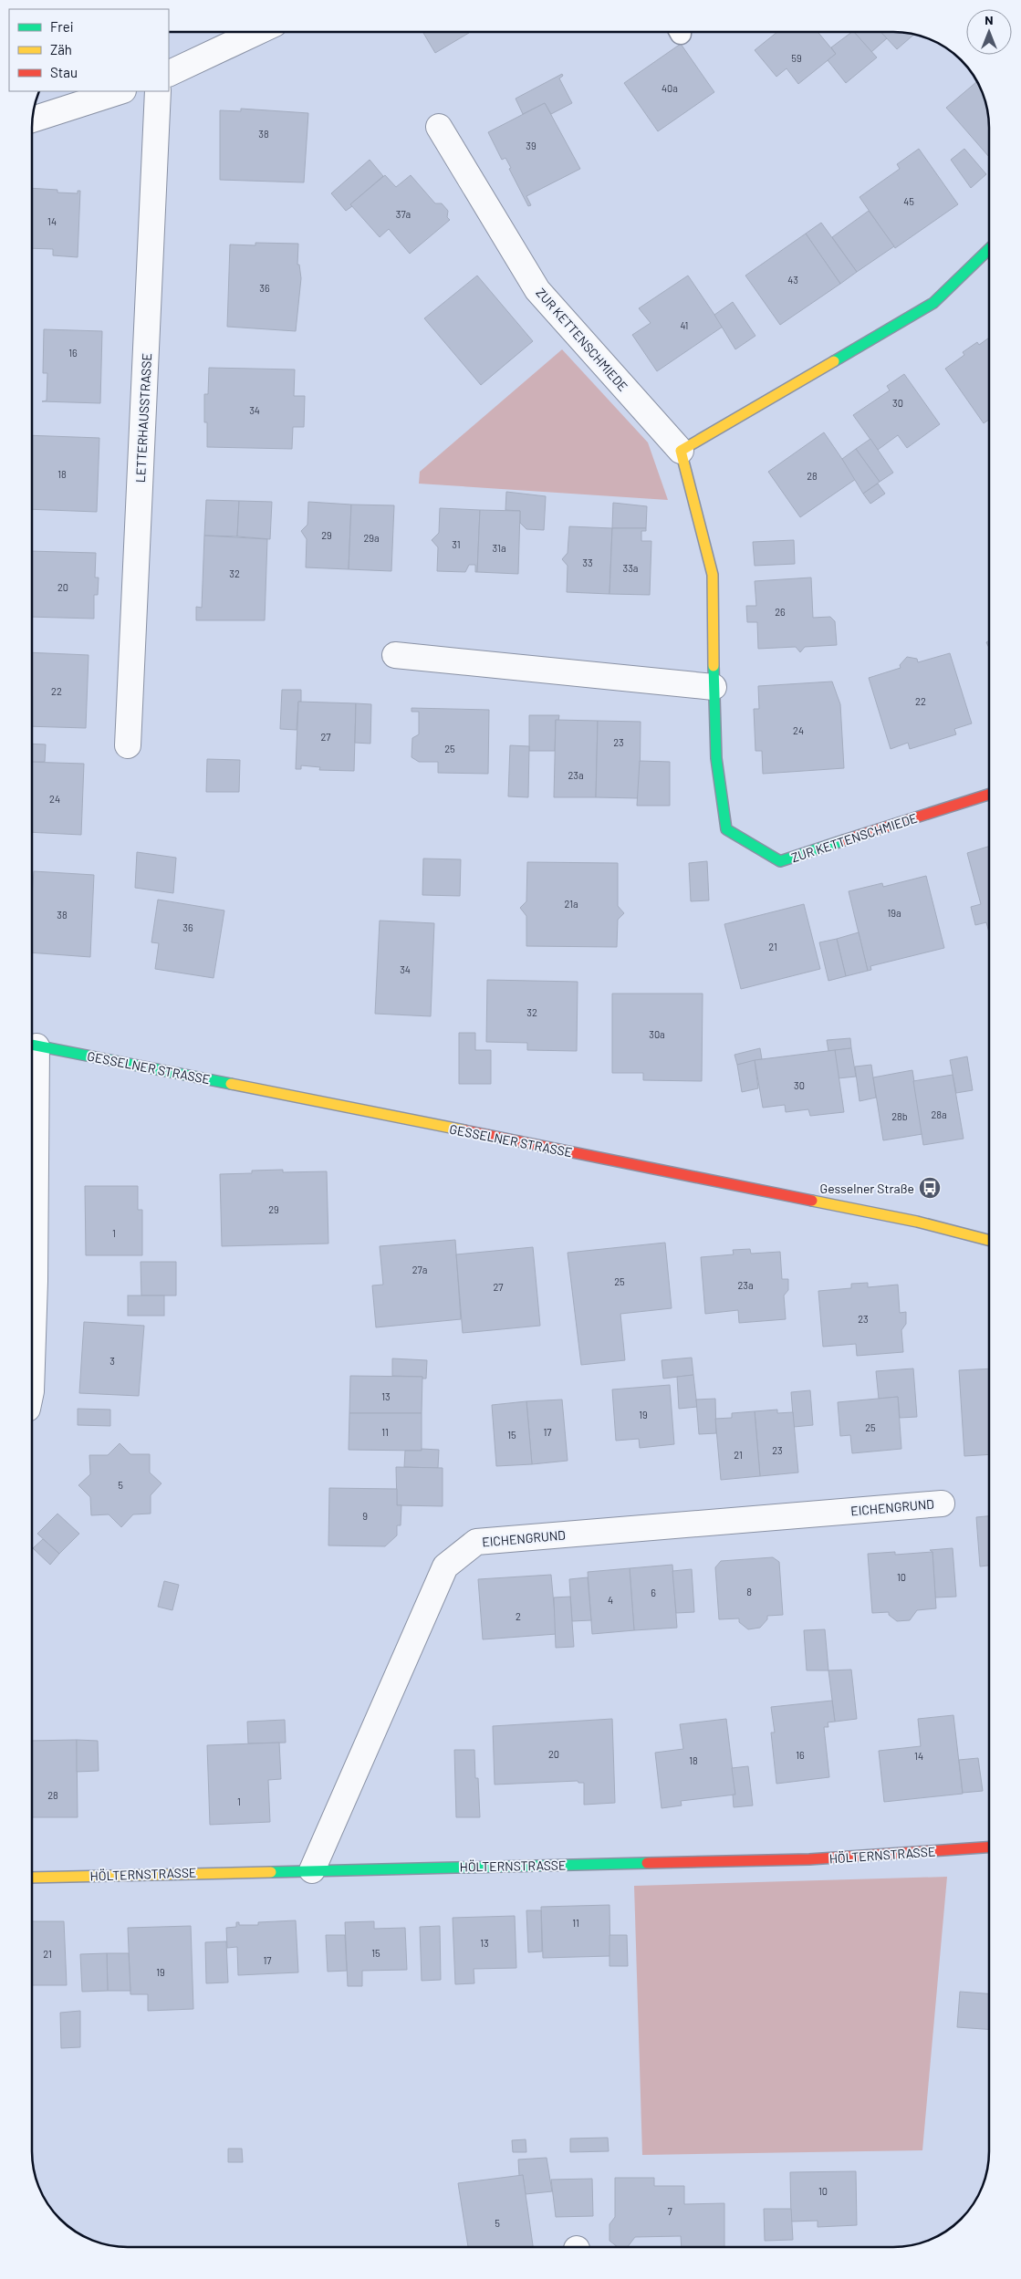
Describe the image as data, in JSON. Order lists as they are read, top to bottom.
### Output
{
  "streets": {
    "street": [
      "ZUR KETTENSCHMIEDE",
      "LETTERHAUSSTRASSE",
      "GESSELNER STRASSE",
      "EICHENGRUND",
      "HÖLTERNSTRASSE"
    ]
  },
  "crossings": [
    ["EICHENGRUND", "HÖLTERNSTRASSE"]
  ],
  "places": {
    "bus stop": ["Gesselner Straße"]
  },
  "house_numbers": [
    "59",
    "40a",
    "38",
    "39",
    "45",
    "37a",
    "14",
    "43",
    "36",
    "41",
    "16",
    "30",
    "34",
    "18",
    "28",
    "29",
    "29a",
    "31",
    "31a",
    "33",
    "33a",
    "32",
    "20",
    "26",
    "22",
    "22",
    "24",
    "27",
    "23",
    "25",
    "23a",
    "24",
    "21a",
    "19a",
    "38",
    "36",
    "21",
    "34",
    "32",
    "30a",
    "30",
    "28a",
    "28b",
    "29",
    "1",
    "27a",
    "25",
    "23a",
    "27",
    "23",
    "3",
    "13",
    "19",
    "25",
    "11",
    "17",
    "15",
    "23",
    "21",
    "5",
    "9",
    "10",
    "8",
    "6",
    "4",
    "2",
    "20",
    "16",
    "14",
    "18",
    "28",
    "1",
    "11",
    "13",
    "15",
    "21",
    "17",
    "19",
    "10",
    "7",
    "5"
  ],
  "legend": ["Frei", "Zäh", "Stau"],
  "north": "top"
}
